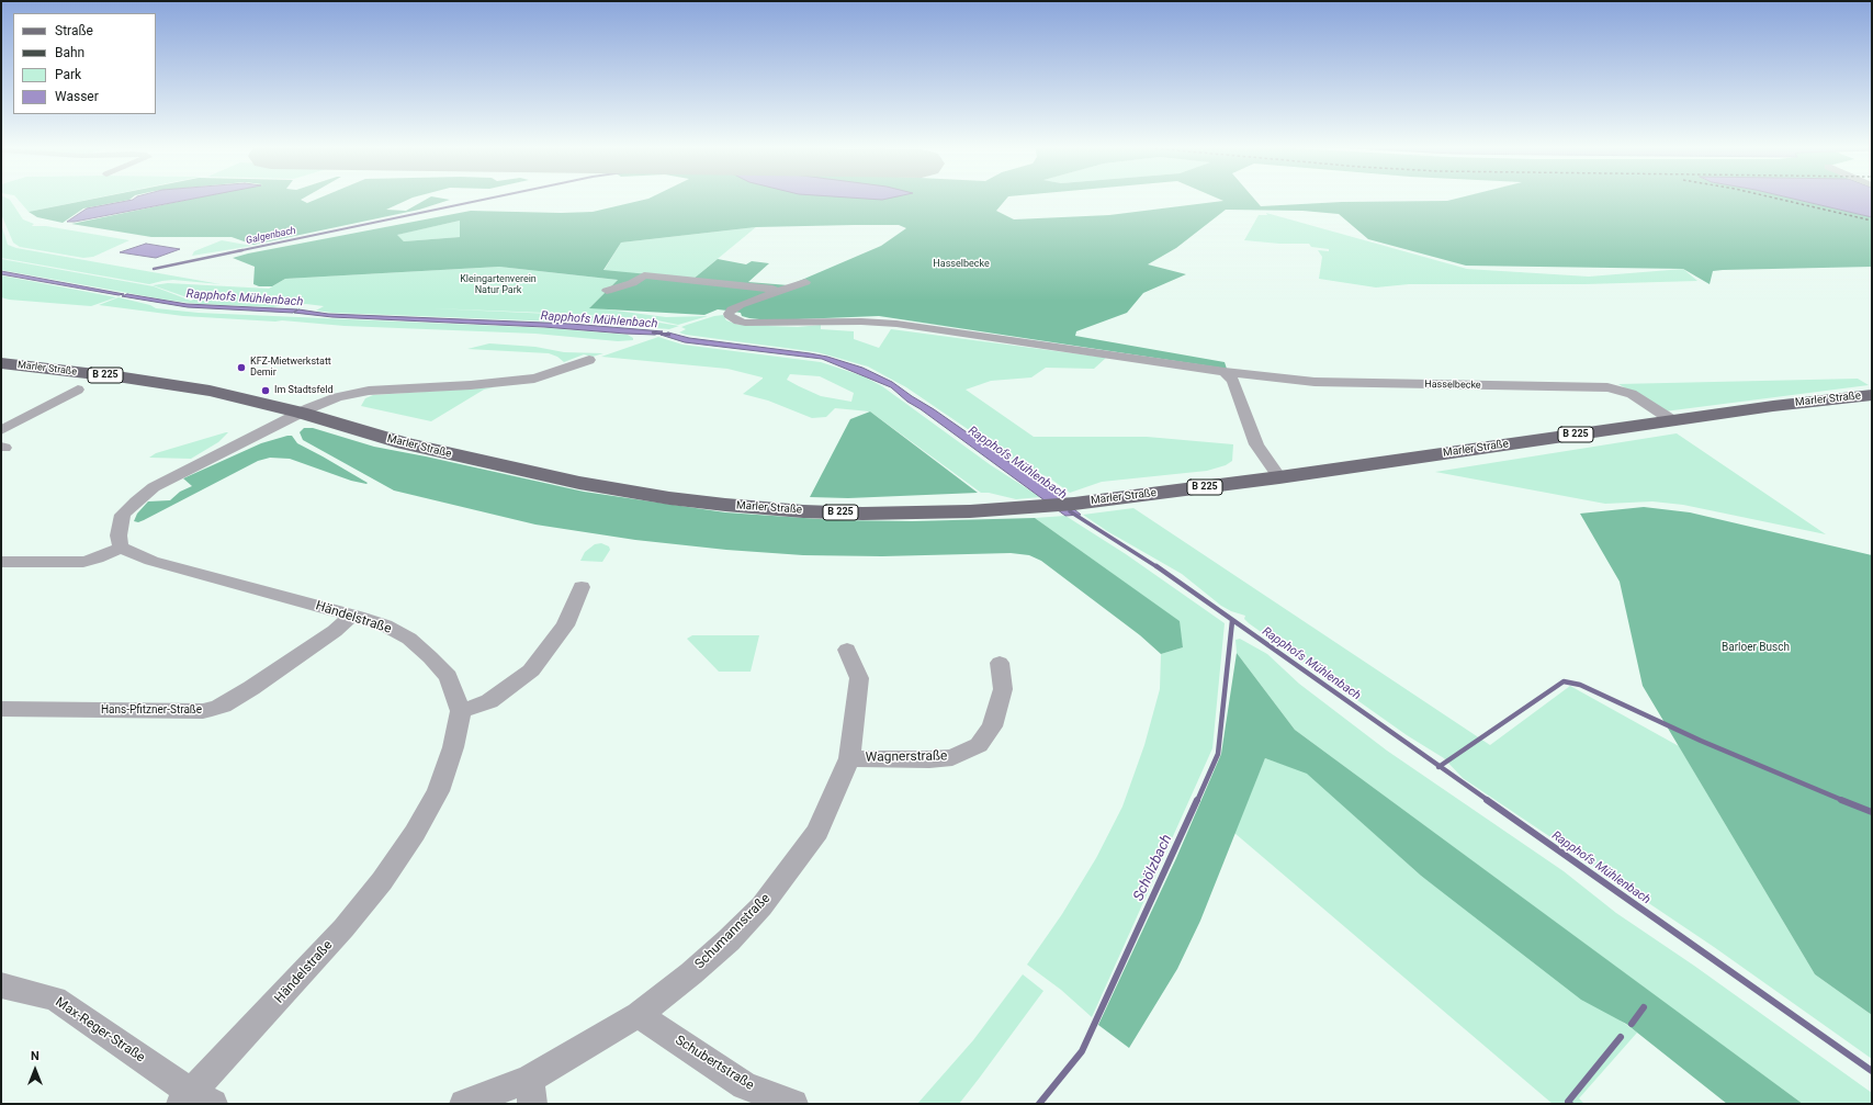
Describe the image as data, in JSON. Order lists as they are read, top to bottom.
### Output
{
  "streets": {
    "main road": ["Marler Straße", "B 225"],
    "street": [
      "Hasselbecke",
      "Händelstraße",
      "Hans-Pfitzner-Straße",
      "Wagnerstraße",
      "Schumannstraße",
      "Max-Reger-Straße",
      "Schubertstraße"
    ]
  },
  "crossings": [
    ["Marler Straße", "Hasselbecke"],
    ["Händelstraße", "Hans-Pfitzner-Straße"],
    ["Händelstraße", "Max-Reger-Straße"],
    ["Wagnerstraße", "Schumannstraße"],
    ["Schumannstraße", "Schubertstraße"]
  ],
  "water": ["Galgenbach", "Rapphofs Mühlenbach", "Schölzbach"],
  "parks": ["Hasselbecke", "Kleingartenverein Natur Park", "Barloer Busch"],
  "places": ["KFZ-Mietwerkstatt Demir", "Im Stadtsfeld"],
  "legend": [
    "Straße",
    "Bahn",
    "Park",
    "Wasser"
  ],
  "north": "top"
}
